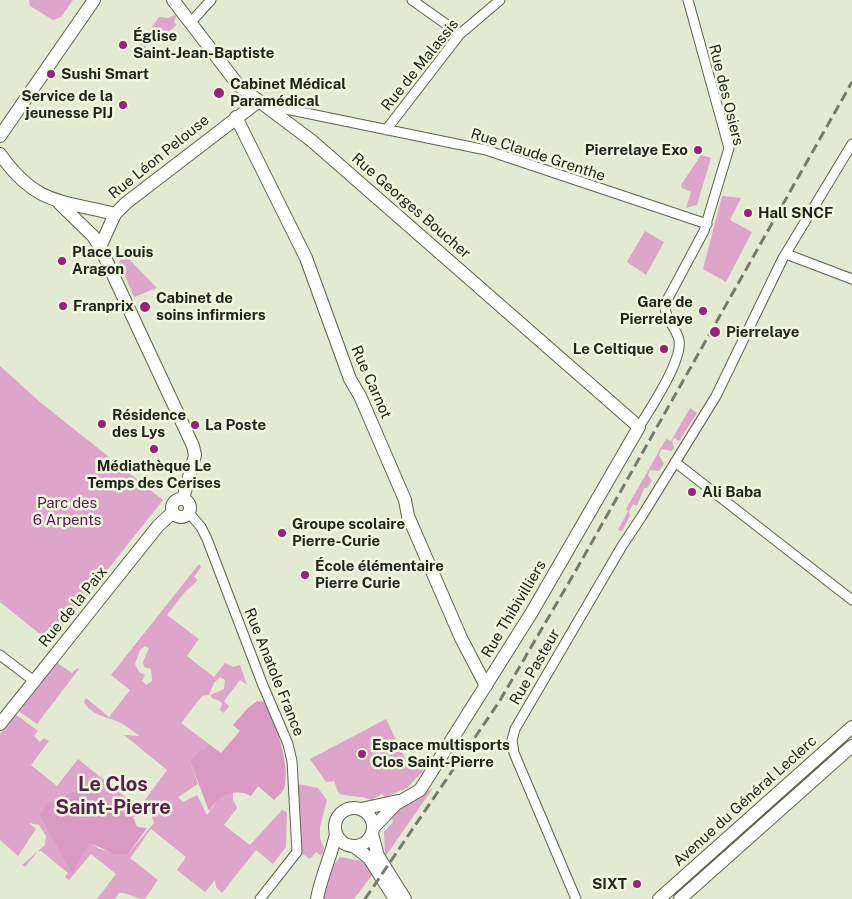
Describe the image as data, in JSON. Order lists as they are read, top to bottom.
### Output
{
  "streets": {
    "street": [
      "Rue de Malassis",
      "Rue des Osiers",
      "Rue Claude Grenthe",
      "Rue Léon Pelouse",
      "Rue Georges Boucher",
      "Rue Carnot",
      "Rue de la Paix",
      "Rue Thibivilliers",
      "Rue Pasteur",
      "Rue Anatole France",
      "Avenue du Général Leclerc"
    ]
  },
  "crossings": [
    ["Rue de Malassis", "Rue Claude Grenthe"],
    ["Rue des Osiers", "Rue Claude Grenthe"],
    ["Rue des Osiers", "Rue Georges Boucher"],
    ["Rue des Osiers", "Rue Thibivilliers"],
    ["Rue Claude Grenthe", "Rue Georges Boucher"],
    ["Rue Léon Pelouse", "Rue Carnot"],
    ["Rue Georges Boucher", "Rue Thibivilliers"],
    ["Rue Carnot", "Rue Thibivilliers"],
    ["Rue de la Paix", "Rue Anatole France"]
  ],
  "districts": ["Le Clos Saint-Pierre"],
  "parks": ["Parc des 6 Arpents"],
  "places": [
    "Église Saint-Jean-Baptiste",
    "Sushi Smart",
    "Cabinet Médical Paramédical",
    "Service de la jeunesse PIJ",
    "Pierrelaye Exo",
    "Hall SNCF",
    "Place Louis Aragon",
    "Franprix",
    "Cabinet de soins infirmiers",
    "Gare de Pierrelaye",
    "Pierrelaye",
    "Le Celtique",
    "Résidence des Lys",
    "La Poste",
    "Médiathèque Le Temps des Cerises",
    "Ali Baba",
    "Groupe scolaire Pierre-Curie",
    "École élémentaire Pierre Curie",
    "Espace multisports Clos Saint-Pierre",
    "SIXT"
  ]
}
